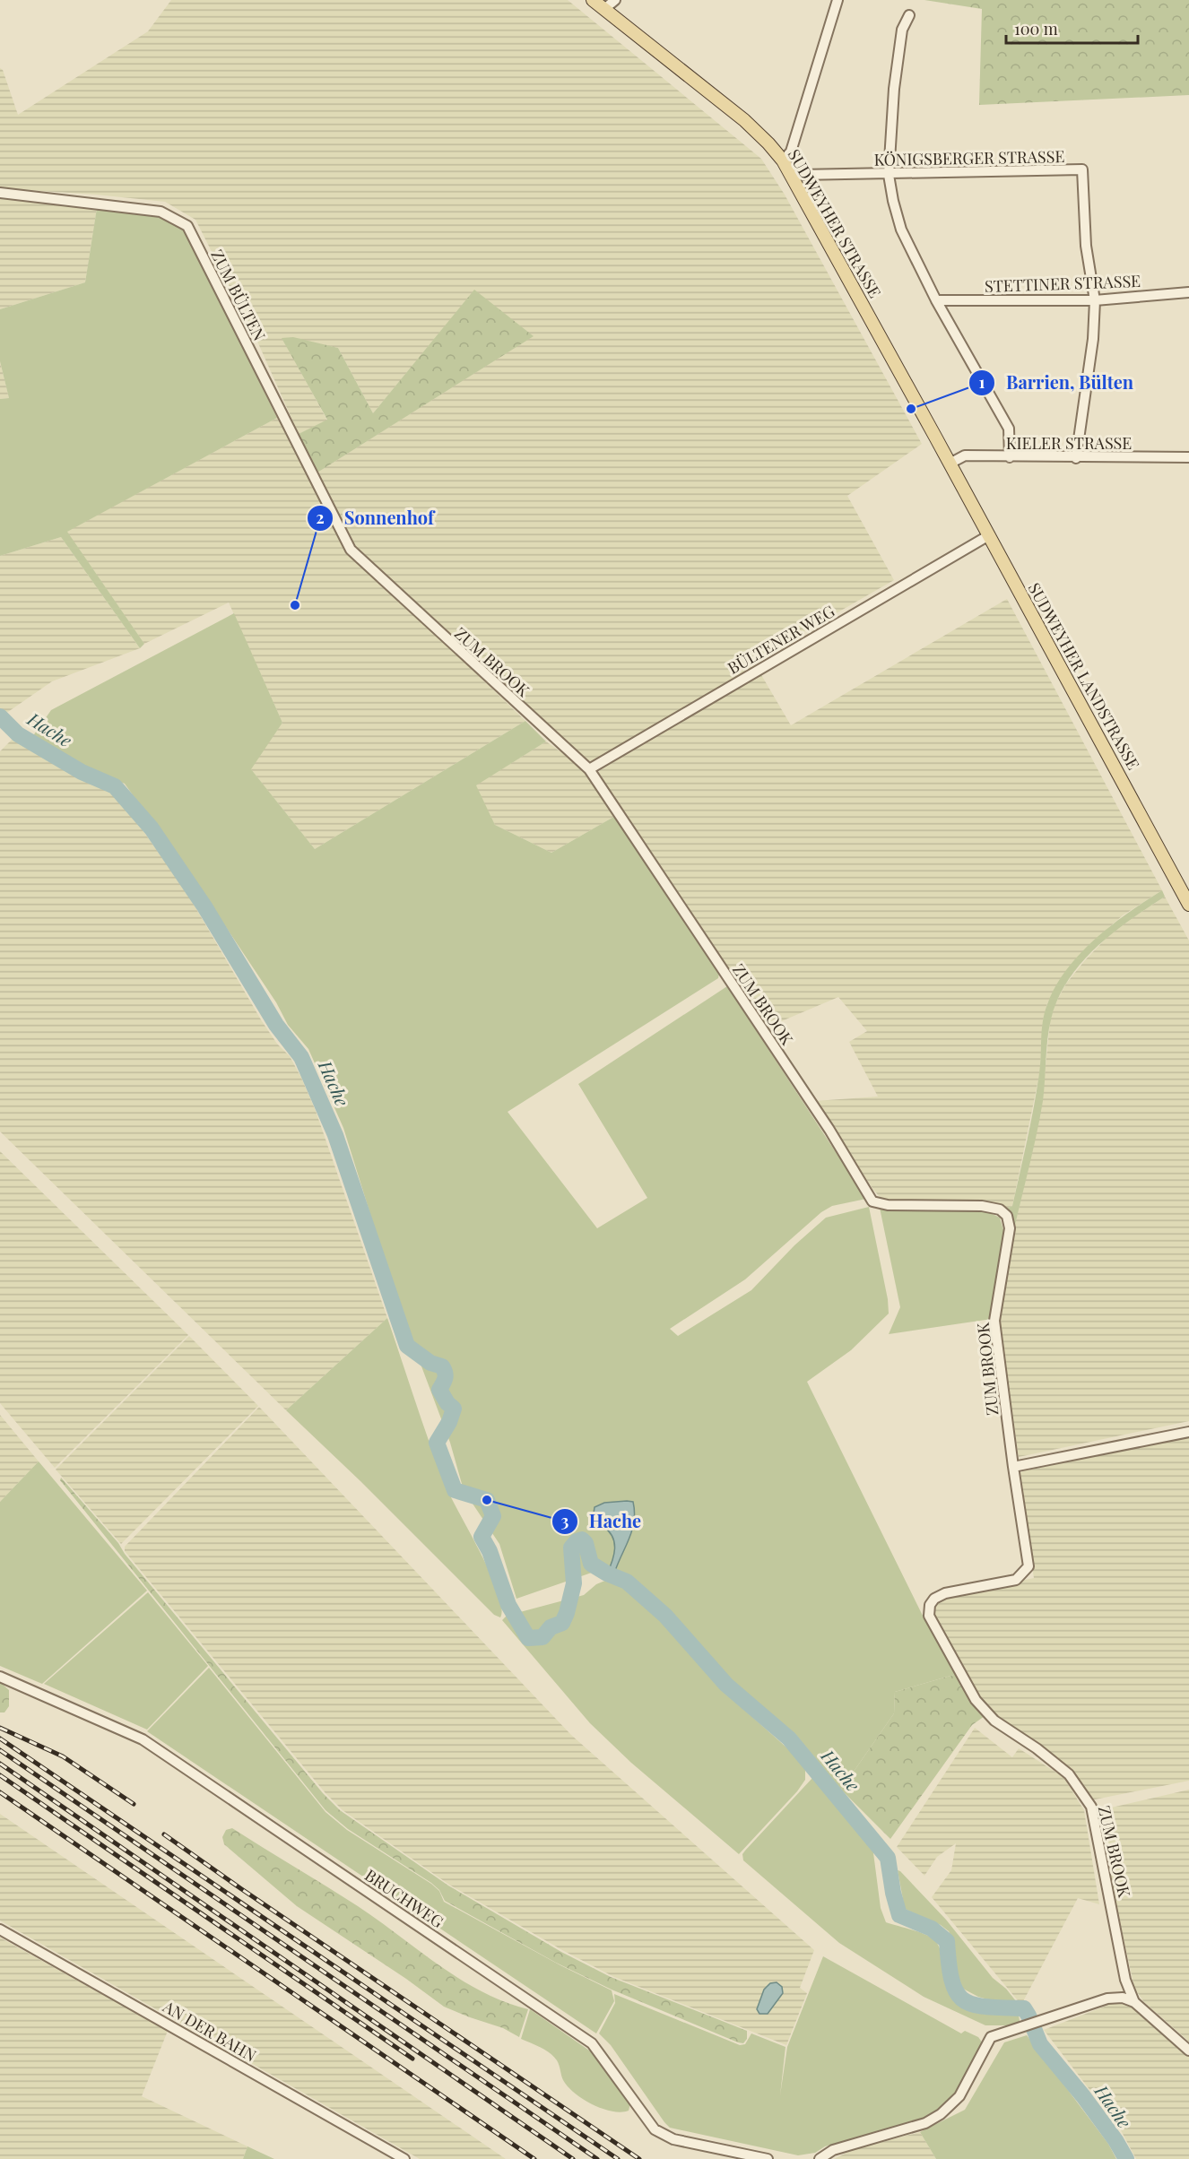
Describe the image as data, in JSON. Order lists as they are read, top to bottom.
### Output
{
  "streets": {
    "main road": ["SUDWEYHER STRASSE", "SUDWEYHER LANDSTRASSE"],
    "street": [
      "KÖNIGSBERGER STRASSE",
      "STETTINER STRASSE",
      "ZUM BÜLTEN",
      "KIELER STRASSE",
      "BÜLTENER WEG",
      "ZUM BROOK",
      "BRUCHWEG",
      "AN DER BAHN"
    ]
  },
  "crossings": [
    ["KÖNIGSBERGER STRASSE", "SUDWEYHER STRASSE"],
    ["KÖNIGSBERGER STRASSE", "STETTINER STRASSE"],
    ["KÖNIGSBERGER STRASSE", "KIELER STRASSE"],
    ["SUDWEYHER STRASSE", "KIELER STRASSE"],
    ["SUDWEYHER STRASSE", "SUDWEYHER LANDSTRASSE"],
    ["ZUM BÜLTEN", "ZUM BROOK"],
    ["KIELER STRASSE", "SUDWEYHER LANDSTRASSE"],
    ["BÜLTENER WEG", "ZUM BROOK"],
    ["BÜLTENER WEG", "SUDWEYHER LANDSTRASSE"]
  ],
  "water": ["Hache"],
  "places": ["Barrien, Bülten", "Sonnenhof", "Hache"],
  "scale_bar": "100 m"
}
